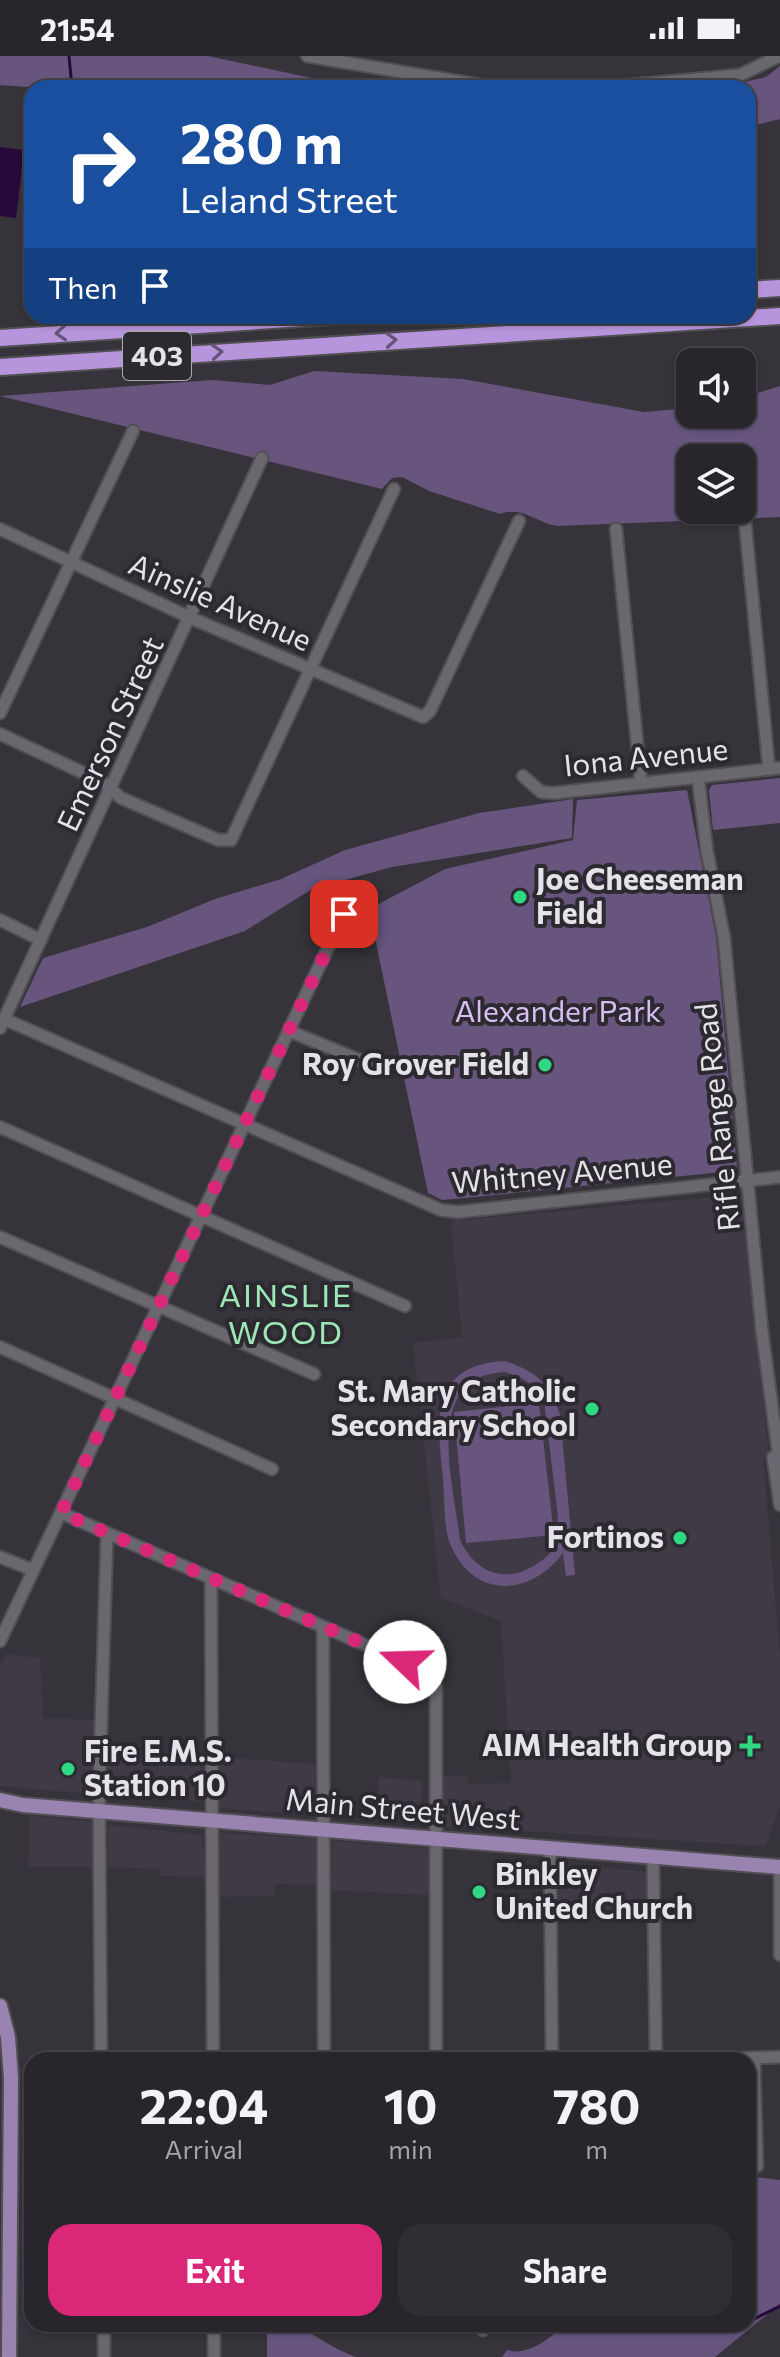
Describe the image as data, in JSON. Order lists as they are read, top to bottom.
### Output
{
  "streets": {
    "highway": ["403"],
    "main road": ["Main Street West"],
    "street": [
      "Ainslie Avenue",
      "Emerson Street",
      "Iona Avenue",
      "Rifle Range Road",
      "Whitney Avenue"
    ]
  },
  "crossings": [
    ["Ainslie Avenue", "Emerson Street"],
    ["Emerson Street", "Whitney Avenue"],
    ["Iona Avenue", "Rifle Range Road"],
    ["Rifle Range Road", "Whitney Avenue"]
  ],
  "districts": ["AINSLIE WOOD"],
  "parks": ["Alexander Park"],
  "places": {
    "other": [
      "Joe Cheeseman Field",
      "Roy Grover Field",
      "St. Mary Catholic Secondary School",
      "Fortinos",
      "Fire E.M.S. Station 10",
      "Binkley United Church"
    ],
    "health": ["AIM Health Group"]
  },
  "page": {
    "status": "21:54",
    "turn": ["280 m", "Leland Street"],
    "then": "Then",
    "eta": [
      "22:04",
      "Arrival",
      "10",
      "min",
      "780",
      "m"
    ],
    "buttons": ["Exit", "Share"]
  }
}
